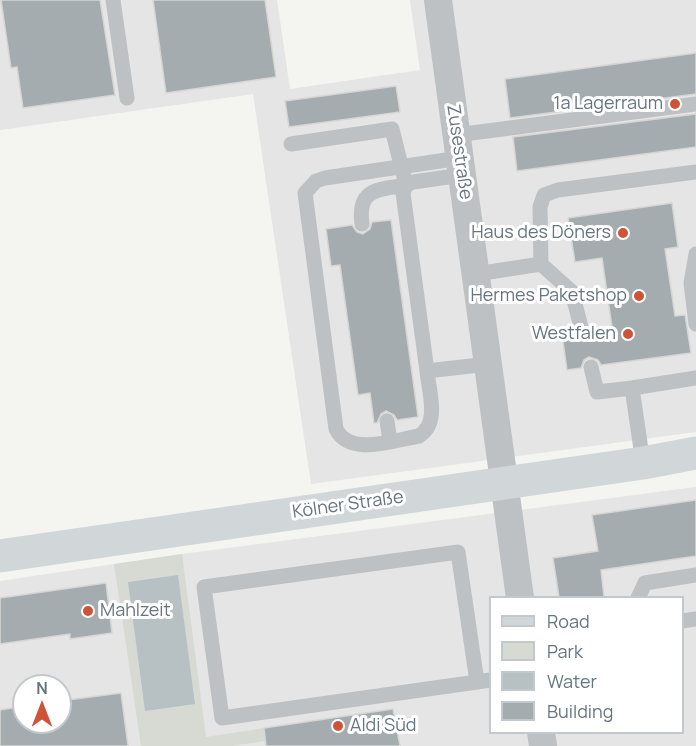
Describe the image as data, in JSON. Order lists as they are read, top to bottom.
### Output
{
  "streets": {
    "street": ["Zusestraße", "Kölner Straße"]
  },
  "crossings": [
    ["Zusestraße", "Kölner Straße"]
  ],
  "places": [
    "1a Lagerraum",
    "Haus des Döners",
    "Hermes Paketshop",
    "Westfalen",
    "Mahlzeit",
    "Aldi Süd"
  ],
  "legend": [
    "Road",
    "Park",
    "Water",
    "Building"
  ],
  "north": "top"
}
